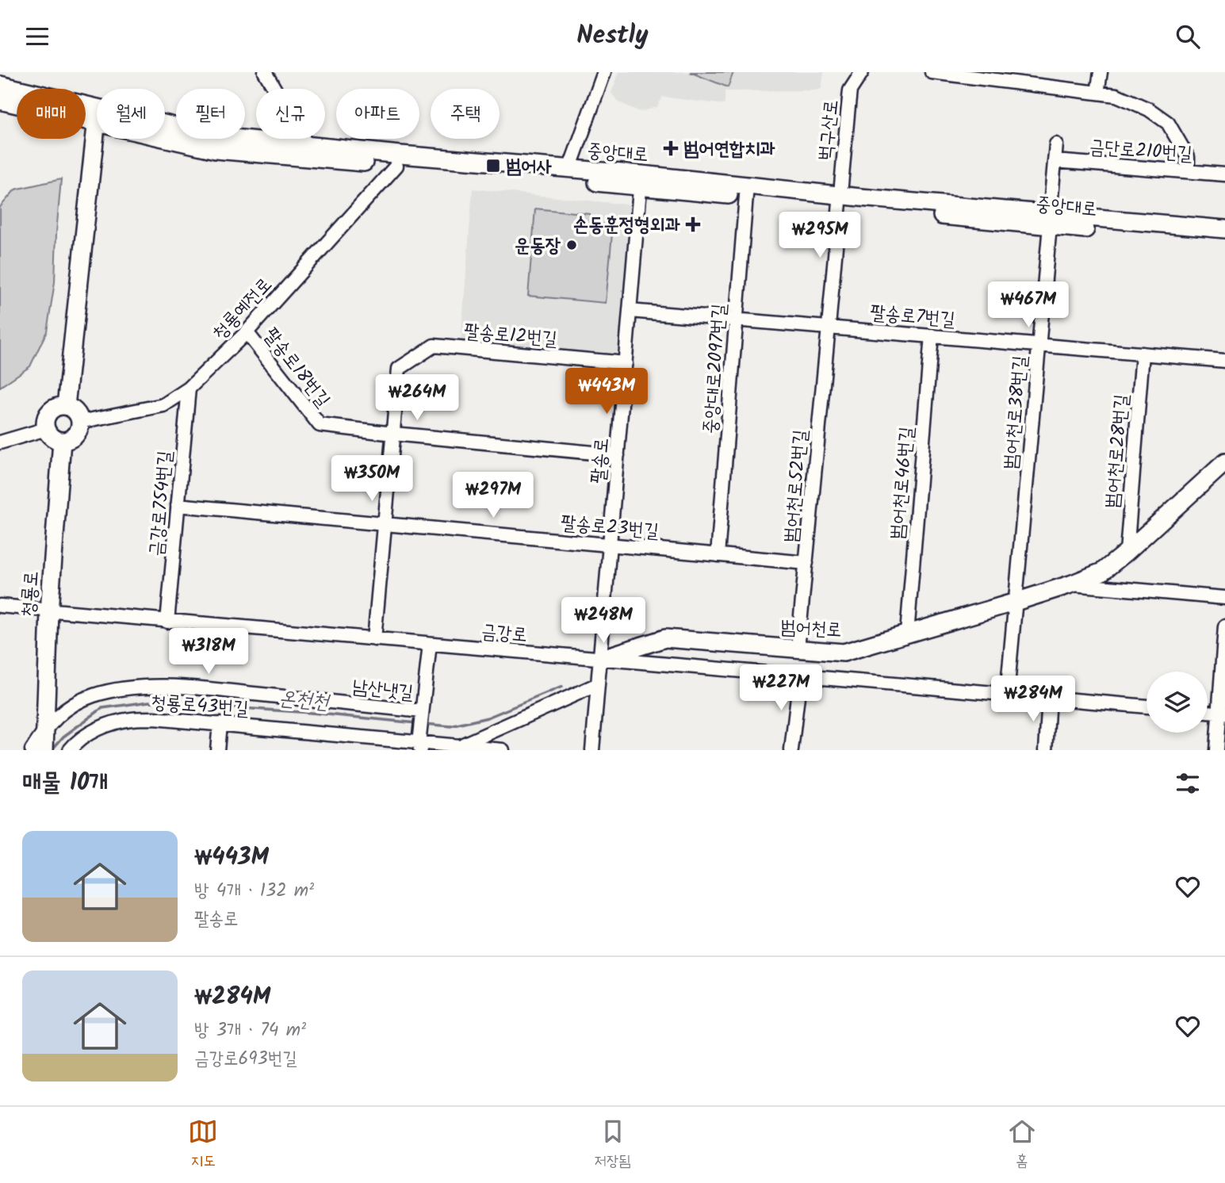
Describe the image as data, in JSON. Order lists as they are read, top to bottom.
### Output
{
  "streets": {
    "main road": ["중앙대로", "청룡로", "범어천로"],
    "street": [
      "벅구산로",
      "금단로210번길",
      "청룡예전로",
      "팔송로7번길",
      "팔송로12번길",
      "팔송로18번길",
      "중앙대로2097번길",
      "범어천로38번길",
      "범어천로28번길",
      "팔송로",
      "범어천로46번길",
      "범어천로52번길",
      "금강로754번길",
      "팔송로23번길",
      "금강로",
      "남산냇길",
      "청룡로43번길"
    ]
  },
  "crossings": [
    ["벅구산로", "중앙대로"],
    ["금단로210번길", "중앙대로"],
    ["중앙대로", "청룡예전로"],
    ["중앙대로", "중앙대로2097번길"],
    ["중앙대로", "범어천로38번길"],
    ["중앙대로", "팔송로"],
    ["청룡예전로", "팔송로18번길"],
    ["청룡예전로", "금강로754번길"],
    ["청룡예전로", "청룡로"],
    ["팔송로7번길", "중앙대로2097번길"],
    ["팔송로7번길", "범어천로38번길"],
    ["팔송로7번길", "범어천로28번길"],
    ["팔송로7번길", "팔송로"],
    ["팔송로7번길", "범어천로46번길"],
    ["팔송로7번길", "범어천로52번길"],
    ["팔송로12번길", "팔송로18번길"],
    ["팔송로12번길", "팔송로"],
    ["팔송로18번길", "팔송로"],
    ["중앙대로2097번길", "팔송로23번길"],
    ["범어천로38번길", "범어천로"],
    ["범어천로28번길", "범어천로"],
    ["팔송로", "팔송로23번길"],
    ["팔송로", "범어천로"],
    ["팔송로", "금강로"],
    ["범어천로46번길", "범어천로"],
    ["범어천로52번길", "팔송로23번길"],
    ["범어천로52번길", "범어천로"],
    ["금강로754번길", "팔송로23번길"],
    ["금강로754번길", "금강로"],
    ["청룡로", "금강로"],
    ["청룡로", "남산냇길"],
    ["범어천로", "금강로"]
  ],
  "water": ["온천천"],
  "places": {
    "health": ["범어연합치과", "손동훈정형외과"],
    "transit": ["범어사"],
    "other": ["운동장"]
  },
  "page": {
    "header": "Nestly",
    "chip": [
      "매매",
      "월세",
      "필터",
      "신규",
      "아파트",
      "주택"
    ],
    "price": [
      "₩295M",
      "₩467M",
      "₩443M",
      "₩264M",
      "₩350M",
      "₩297M",
      "₩248M",
      "₩318M",
      "₩227M",
      "₩284M"
    ],
    "heading": "매물 10개",
    "list": [
      {
        "name": "₩443M",
        "note": "방 4개 · 132 m² · 팔송로"
      },
      {
        "name": "₩284M",
        "note": "방 3개 · 74 m² · 금강로693번길"
      }
    ],
    "tabs": ["지도", "저장됨", "홈"]
  }
}
